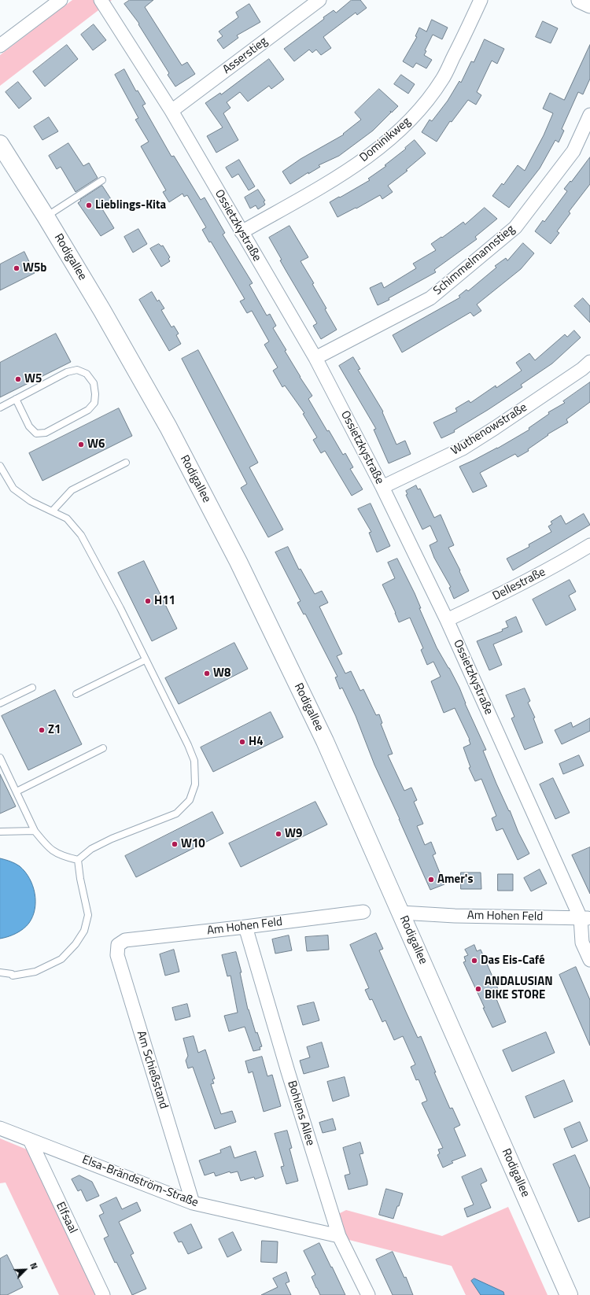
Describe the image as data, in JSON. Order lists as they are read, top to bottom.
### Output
{
  "streets": {
    "main road": ["Rodigallee"],
    "street": [
      "Asserstieg",
      "Dominikweg",
      "Ossietzkystraße",
      "Schimmelmannstieg",
      "Wuthenowstraße",
      "Dellestraße",
      "Am Hohen Feld",
      "Am Schießstand",
      "Bohlens Allee",
      "Elsa-Brändström-Straße",
      "Elfsaal"
    ]
  },
  "crossings": [
    ["Asserstieg", "Ossietzkystraße"],
    ["Dominikweg", "Ossietzkystraße"],
    ["Ossietzkystraße", "Schimmelmannstieg"],
    ["Ossietzkystraße", "Wuthenowstraße"],
    ["Ossietzkystraße", "Dellestraße"],
    ["Ossietzkystraße", "Am Hohen Feld"],
    ["Rodigallee", "Am Hohen Feld"],
    ["Am Hohen Feld", "Am Schießstand"],
    ["Am Hohen Feld", "Bohlens Allee"],
    ["Am Schießstand", "Elsa-Brändström-Straße"],
    ["Bohlens Allee", "Elsa-Brändström-Straße"],
    ["Elsa-Brändström-Straße", "Elfsaal"]
  ],
  "places": [
    "Lieblings-Kita",
    "W5b",
    "W5",
    "W6",
    "H11",
    "W8",
    "Z1",
    "H4",
    "W9",
    "W10",
    "Amer's",
    "Das Eis-Café",
    "ANDALUSIAN BIKE STORE"
  ],
  "north": "top right"
}
